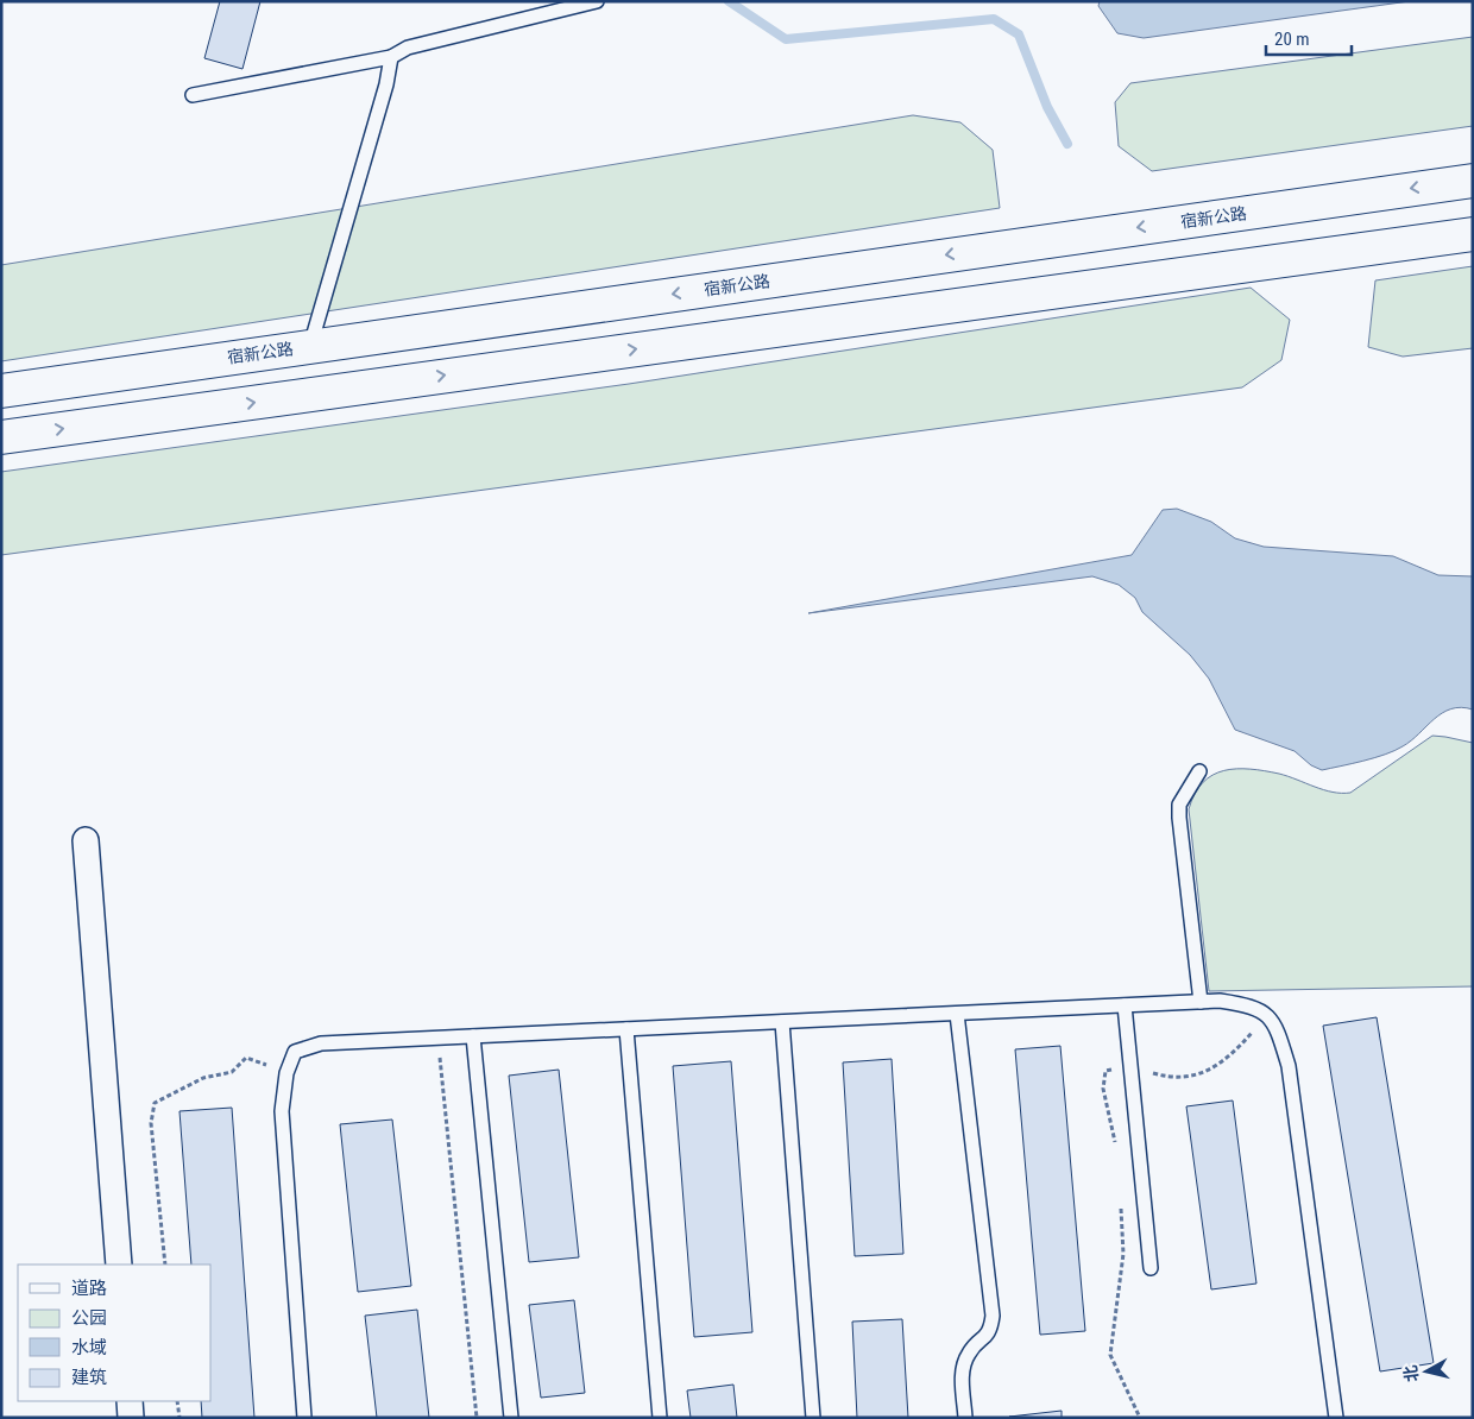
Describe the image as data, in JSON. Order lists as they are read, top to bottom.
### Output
{
  "streets": {
    "highway": ["宿新公路"]
  },
  "legend": [
    "道路",
    "公园",
    "水域",
    "建筑"
  ],
  "scale_bar": "20 m",
  "north": "left"
}
